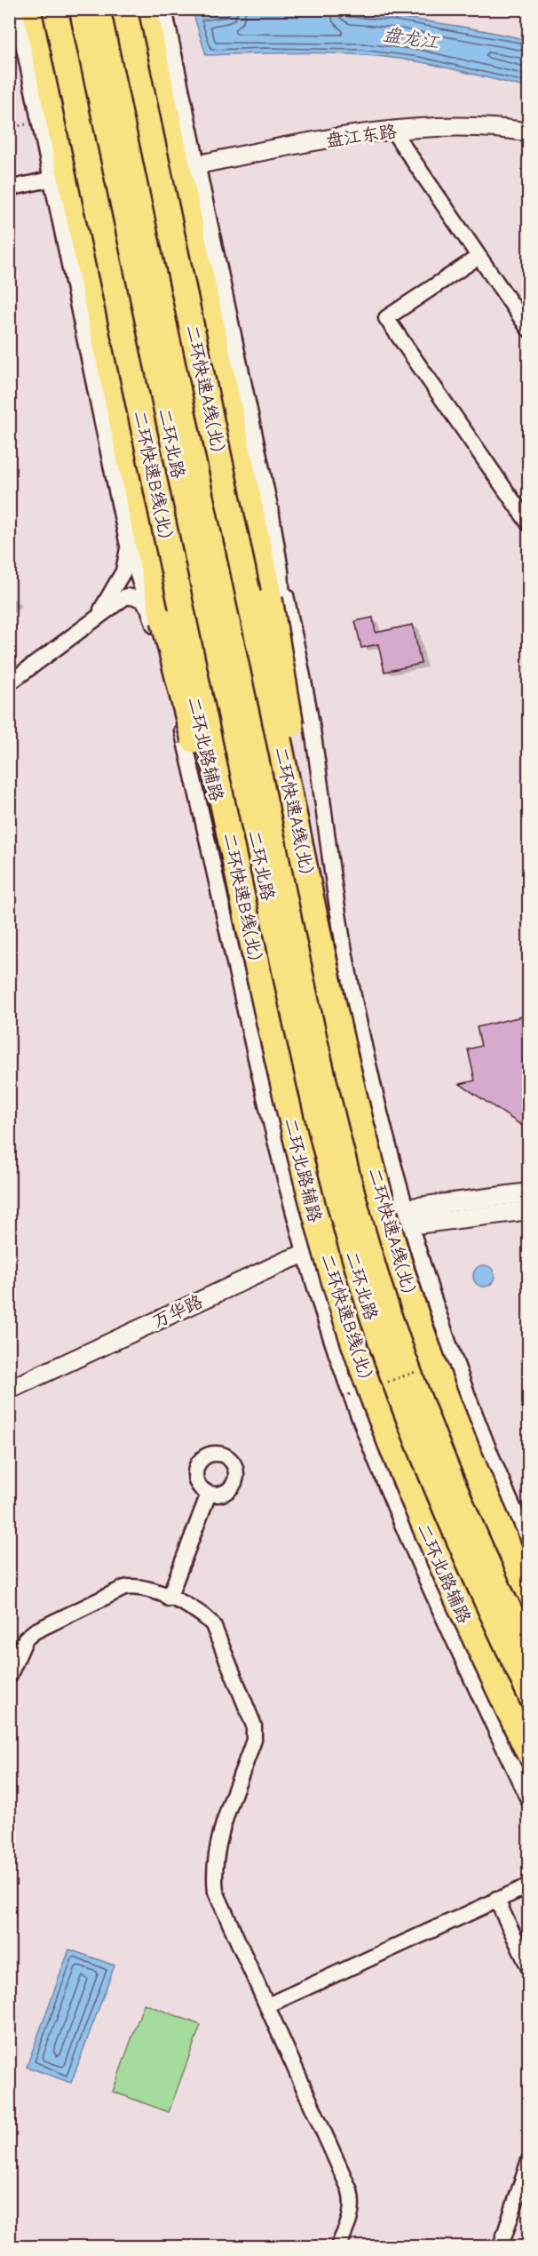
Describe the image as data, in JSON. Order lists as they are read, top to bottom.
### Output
{
  "streets": {
    "highway": ["二环快速A线(北)", "二环快速B线(北)"],
    "main road": ["二环北路"],
    "street": ["盘江东路", "二环北路辅路", "万华路"]
  },
  "crossings": [
    ["二环北路", "万华路"],
    ["二环北路辅路", "万华路"]
  ],
  "water": ["盘龙江"]
}
